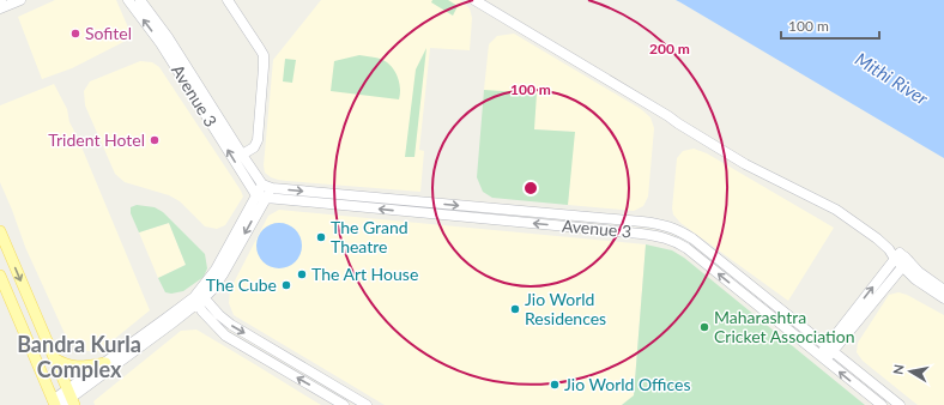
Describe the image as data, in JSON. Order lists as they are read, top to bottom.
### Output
{
  "streets": {
    "street": ["Avenue 3"]
  },
  "districts": ["Bandra Kurla Complex"],
  "water": ["Mithi River"],
  "places": [
    "Sofitel",
    "Trident Hotel",
    "The Grand Theatre",
    "The Art House",
    "The Cube",
    "Jio World Residences",
    "Maharashtra Cricket Association",
    "Jio World Offices"
  ],
  "scale_bar": "100 m",
  "north": "left",
  "rings": ["200 m", "100 m"]
}
